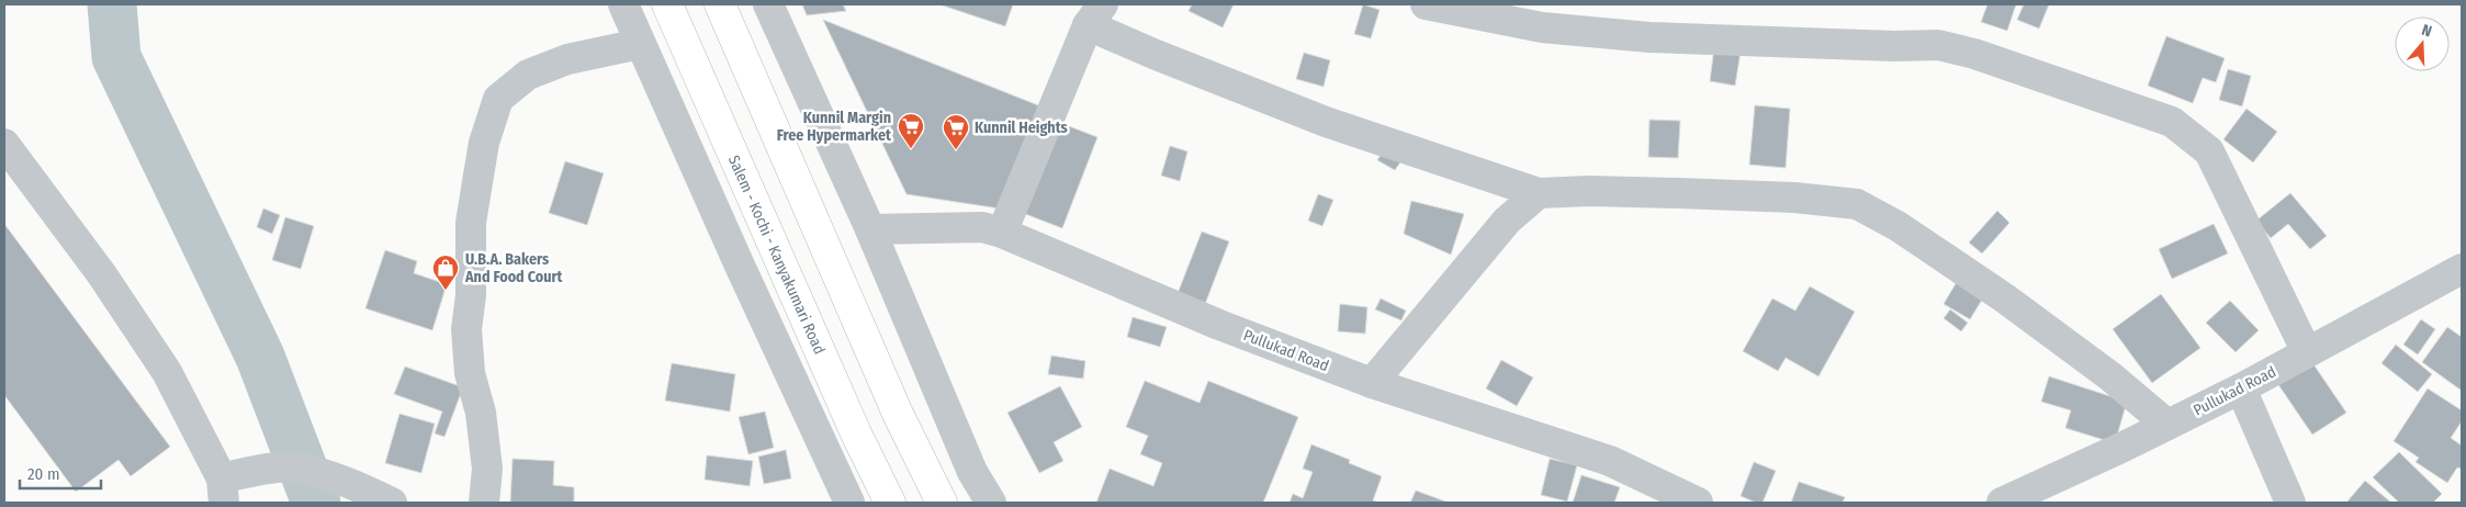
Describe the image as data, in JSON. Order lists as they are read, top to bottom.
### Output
{
  "streets": {
    "highway": ["Salem - Kochi - Kanyakumari Road"],
    "street": ["Pullukad Road"]
  },
  "places": {
    "supermarket": ["Kunnil Margin Free Hypermarket", "Kunnil Heights"],
    "shop": ["U.B.A. Bakers And Food Court"]
  },
  "scale_bar": "20 m",
  "north": "top"
}
